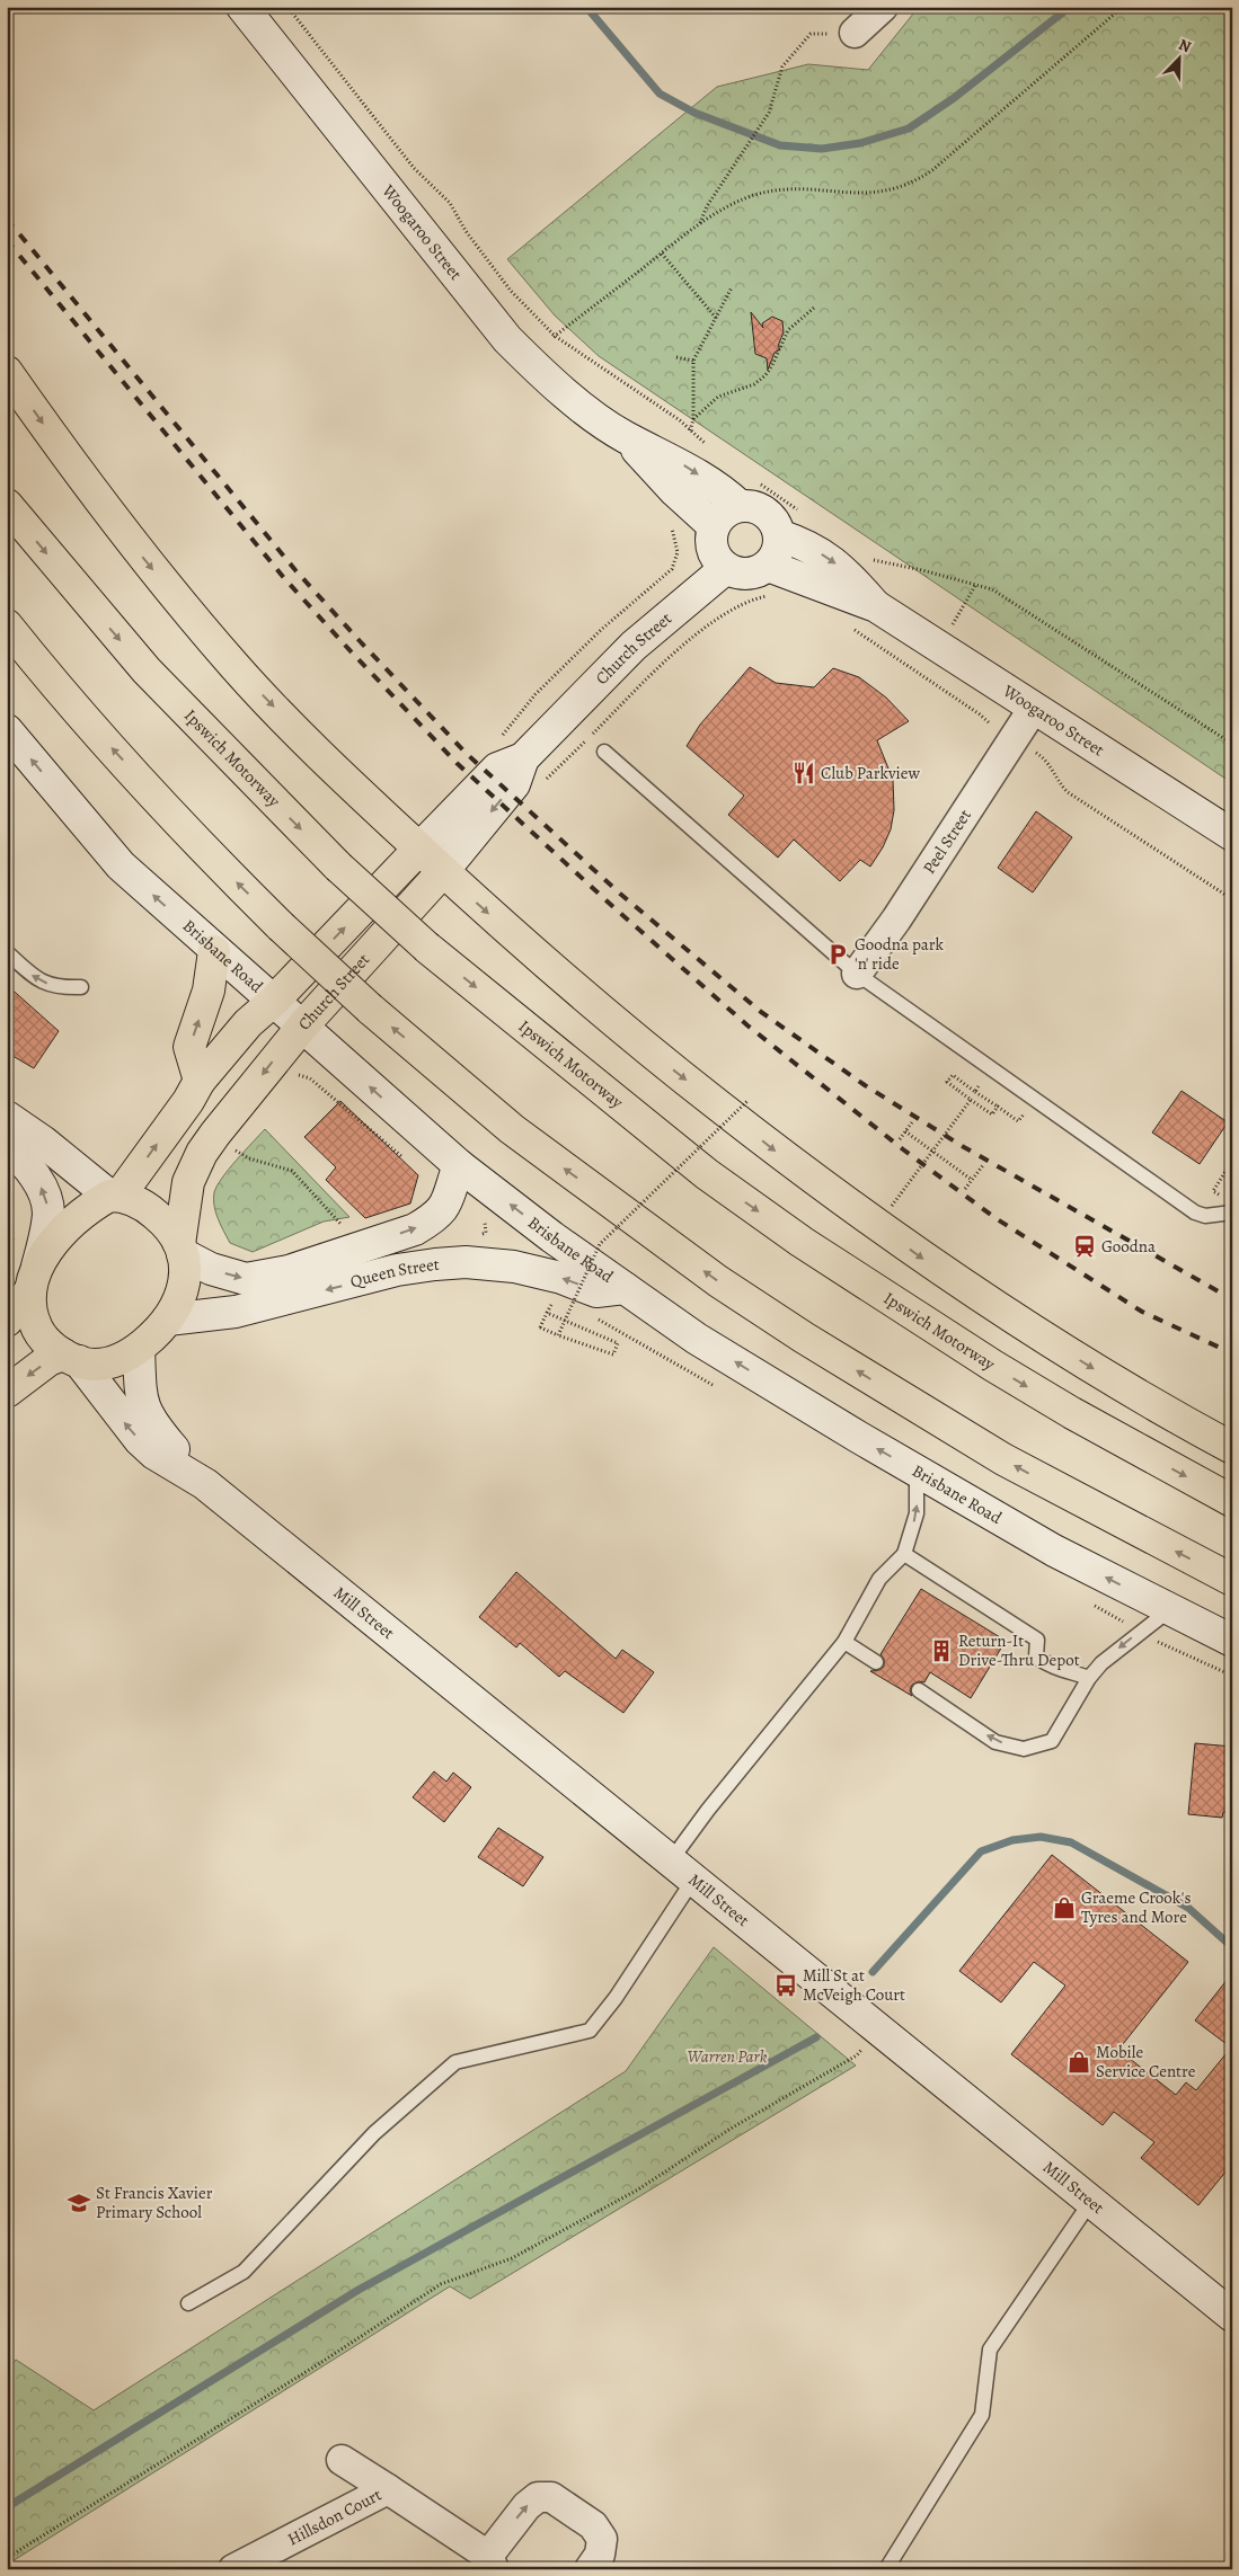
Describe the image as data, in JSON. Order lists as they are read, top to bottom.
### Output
{
  "streets": {
    "main road": ["Church Street", "Ipswich Motorway"],
    "street": [
      "Woogaroo Street",
      "Peel Street",
      "Brisbane Road",
      "Queen Street",
      "Mill Street",
      "Hillsdon Court"
    ]
  },
  "crossings": [
    ["Woogaroo Street", "Peel Street"],
    ["Church Street", "Brisbane Road"],
    ["Church Street", "Queen Street"],
    ["Church Street", "Mill Street"],
    ["Brisbane Road", "Queen Street"],
    ["Queen Street", "Mill Street"]
  ],
  "one_way": ["Brisbane Road"],
  "parks": ["Warren Park"],
  "places": {
    "restaurant": ["Club Parkview"],
    "parking": ["Goodna park 'n' ride"],
    "station": ["Goodna"],
    "building": ["Return-It Drive-Thru Depot"],
    "shop": ["Graeme Crook's Tyres and More", "Mobile Service Centre"],
    "bus stop": ["Mill St at McVeigh Court"],
    "school or university": ["St Francis Xavier Primary School"]
  },
  "north": "top right"
}
